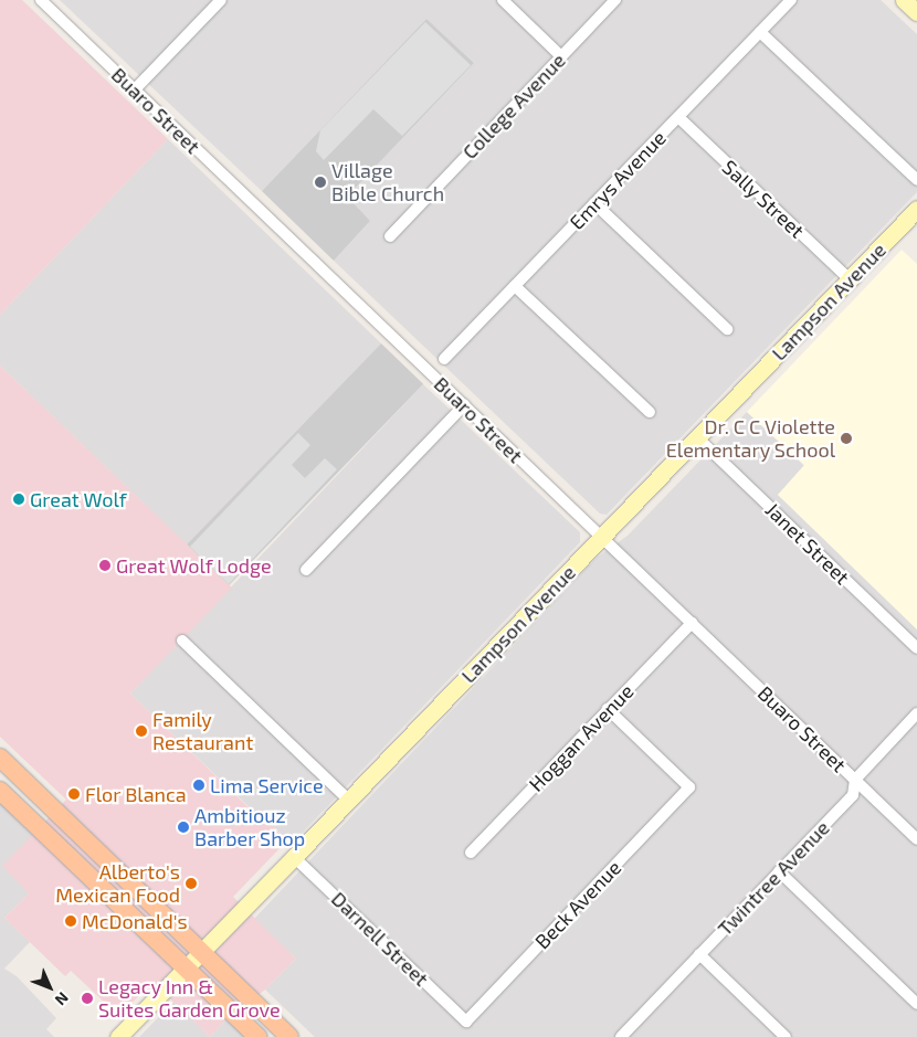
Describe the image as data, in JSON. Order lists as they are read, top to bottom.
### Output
{
  "streets": {
    "street": [
      "College Avenue",
      "Buaro Street",
      "Emrys Avenue",
      "Sally Street",
      "Lampson Avenue",
      "Janet Street",
      "Hoggan Avenue",
      "Twintree Avenue",
      "Beck Avenue",
      "Darnell Street"
    ]
  },
  "crossings": [
    ["Buaro Street", "Lampson Avenue"],
    ["Buaro Street", "Hoggan Avenue"],
    ["Buaro Street", "Twintree Avenue"],
    ["Emrys Avenue", "Sally Street"],
    ["Sally Street", "Lampson Avenue"],
    ["Lampson Avenue", "Janet Street"],
    ["Lampson Avenue", "Darnell Street"],
    ["Hoggan Avenue", "Beck Avenue"],
    ["Beck Avenue", "Darnell Street"]
  ],
  "places": [
    "Village Bible Church",
    "Dr. C C Violette Elementary School",
    "Great Wolf",
    "Great Wolf Lodge",
    "Family Restaurant",
    "Lima Service",
    "Flor Blanca",
    "Ambitiouz Barber Shop",
    "Alberto's Mexican Food",
    "McDonald's",
    "Legacy Inn & Suites Garden Grove"
  ],
  "north": "bottom right"
}
